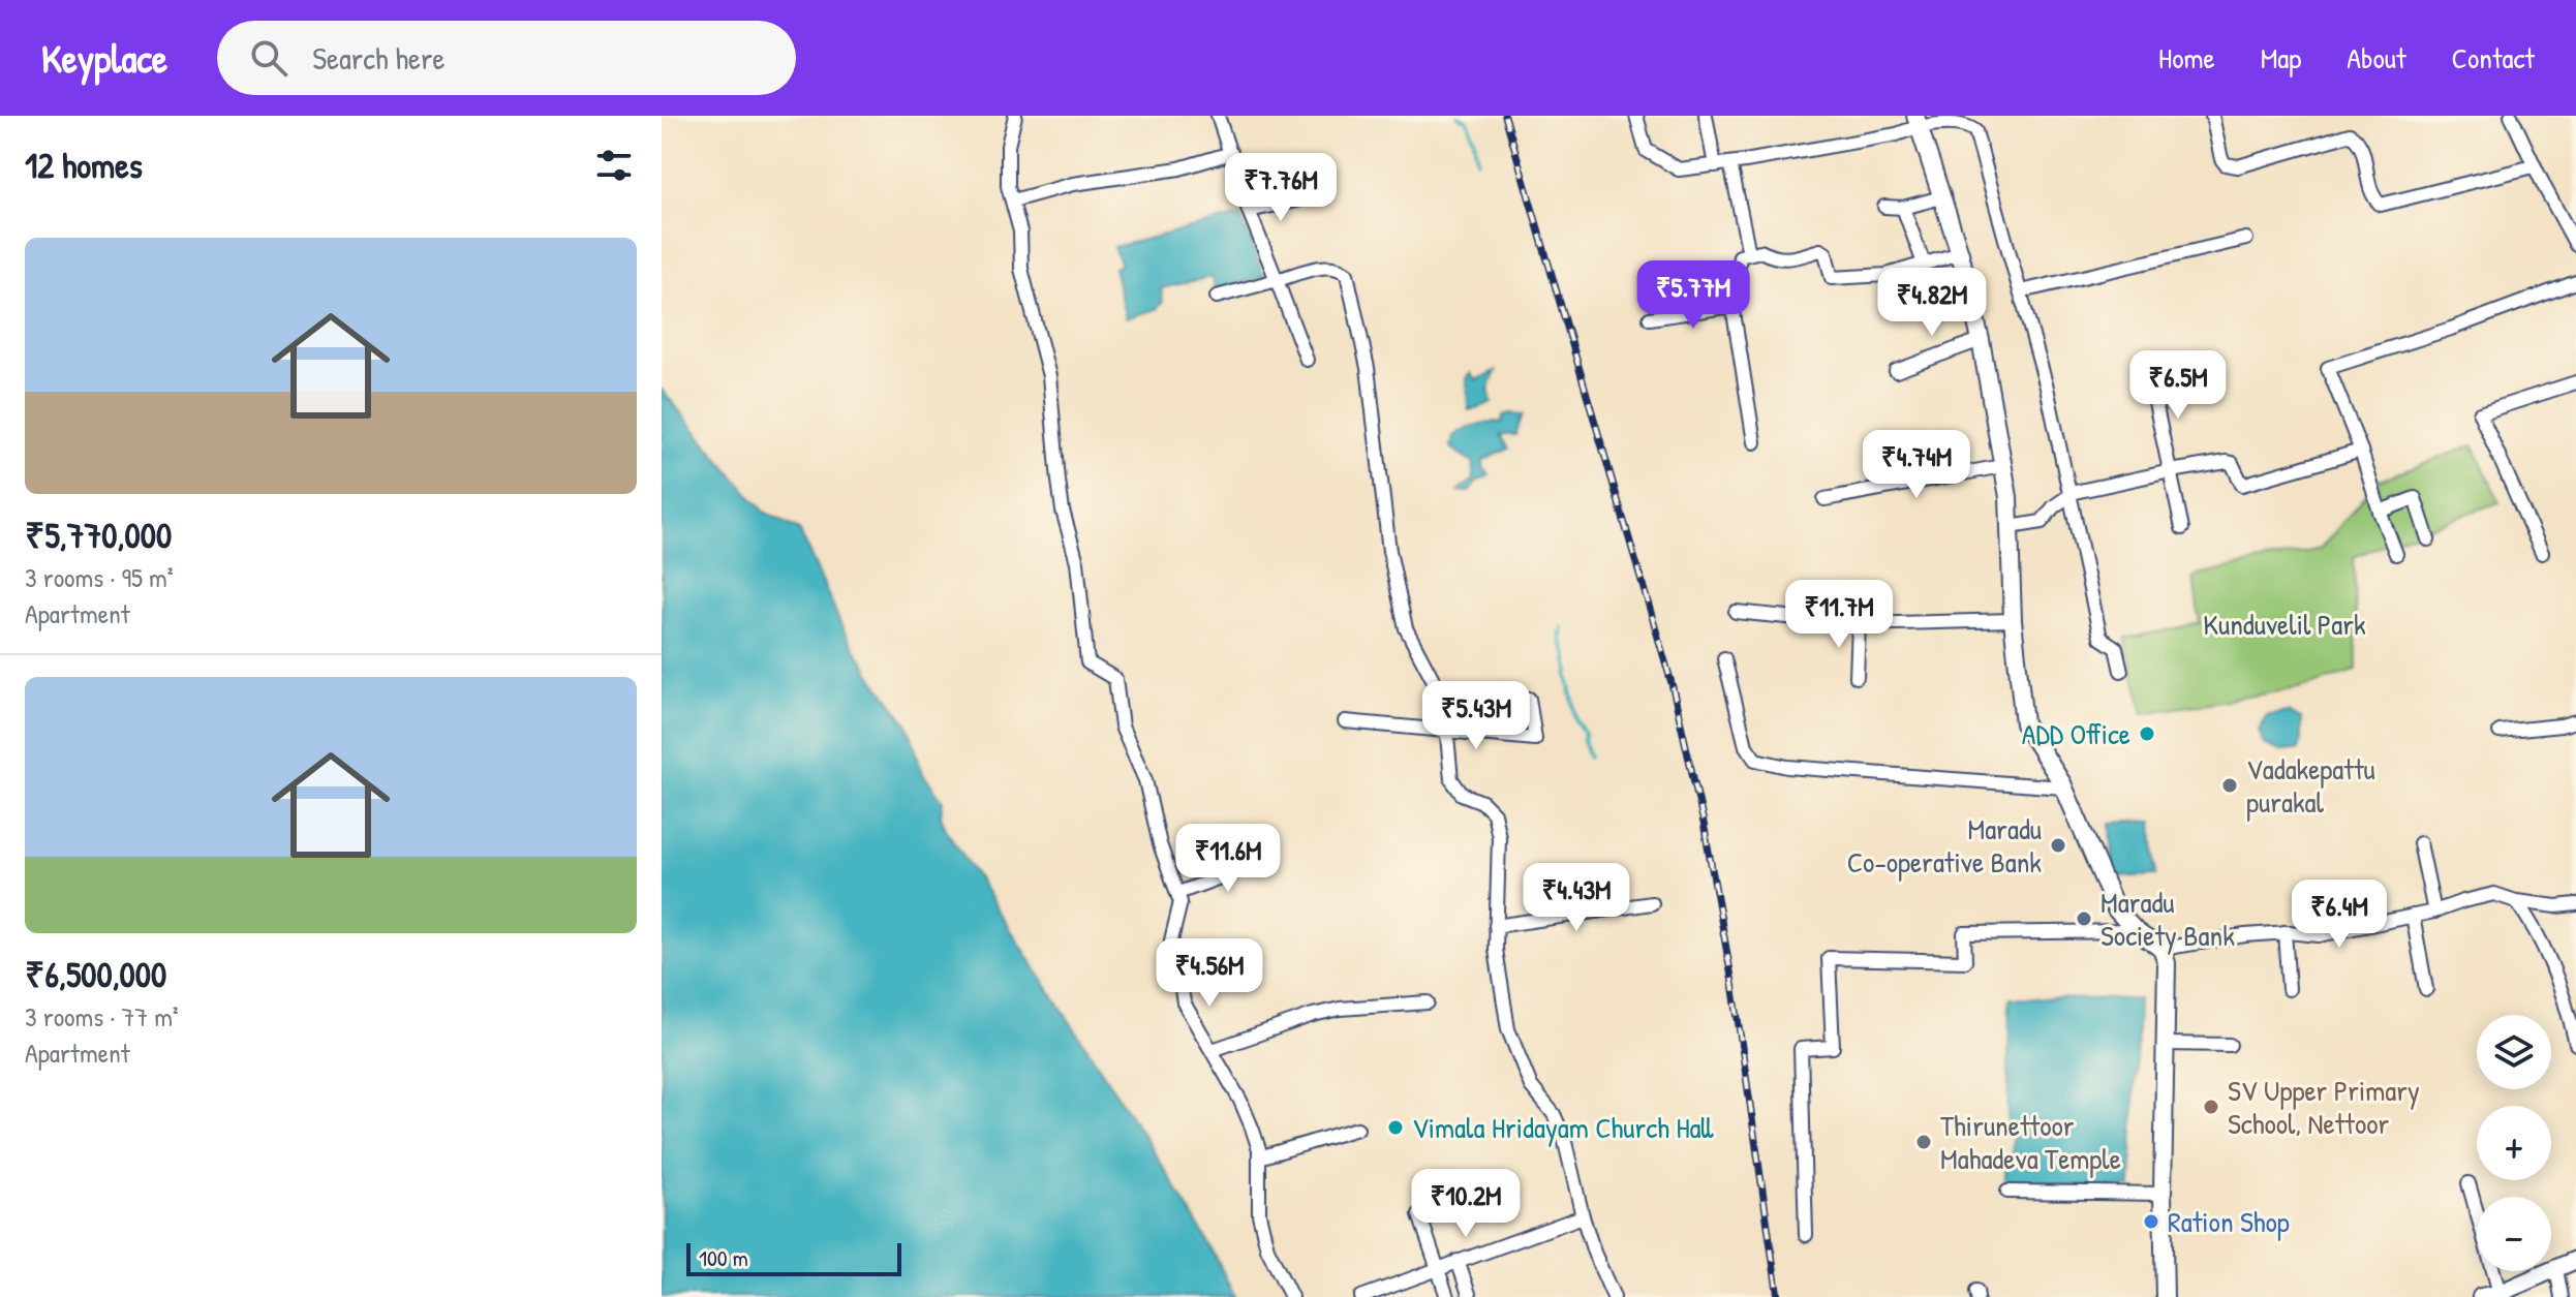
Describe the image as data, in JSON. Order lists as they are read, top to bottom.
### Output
{
  "parks": ["Kunduvelil Park"],
  "places": [
    "ADD Office",
    "Vadakepattu purakal",
    "Maradu Co-operative Bank",
    "Maradu Society Bank",
    "SV Upper Primary School, Nettoor",
    "Vimala Hridayam Church Hall",
    "Thirunettoor Mahadeva Temple",
    "Ration Shop"
  ],
  "scale_bar": "100 m",
  "page": {
    "header": "Keyplace",
    "search": "Search here",
    "nav": [
      "Home",
      "Map",
      "About",
      "Contact"
    ],
    "heading": "12 homes",
    "price": [
      "₹7.76M",
      "₹5.77M",
      "₹4.82M",
      "₹6.5M",
      "₹4.74M",
      "₹11.7M",
      "₹5.43M",
      "₹11.6M",
      "₹4.43M",
      "₹6.4M",
      "₹4.56M",
      "₹10.2M"
    ],
    "list": [
      {
        "name": "₹5,770,000",
        "note": "3 rooms · 95 m² · Apartment"
      },
      {
        "name": "₹6,500,000",
        "note": "3 rooms · 77 m² · Apartment"
      }
    ],
    "map_buttons": ["+", "−"],
    "scale": "100 m"
  }
}
